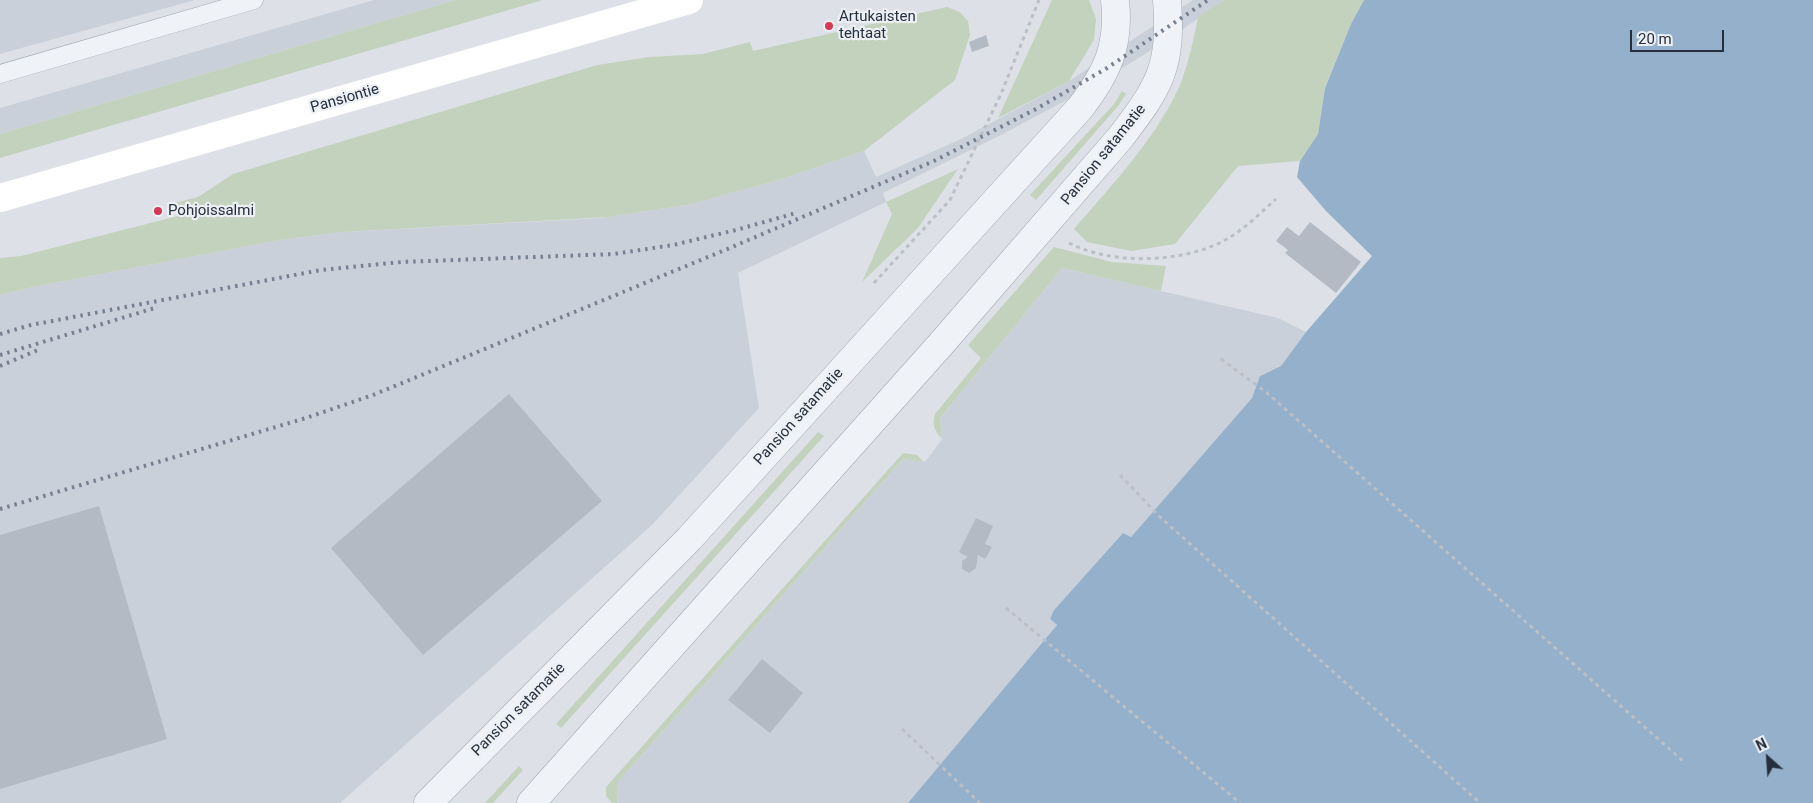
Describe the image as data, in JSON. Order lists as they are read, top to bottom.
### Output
{
  "streets": {
    "street": ["Pansiontie", "Pansion satamatie"]
  },
  "places": ["Artukaisten tehtaat", "Pohjoissalmi"],
  "scale_bar": "20 m",
  "north": "top left"
}
